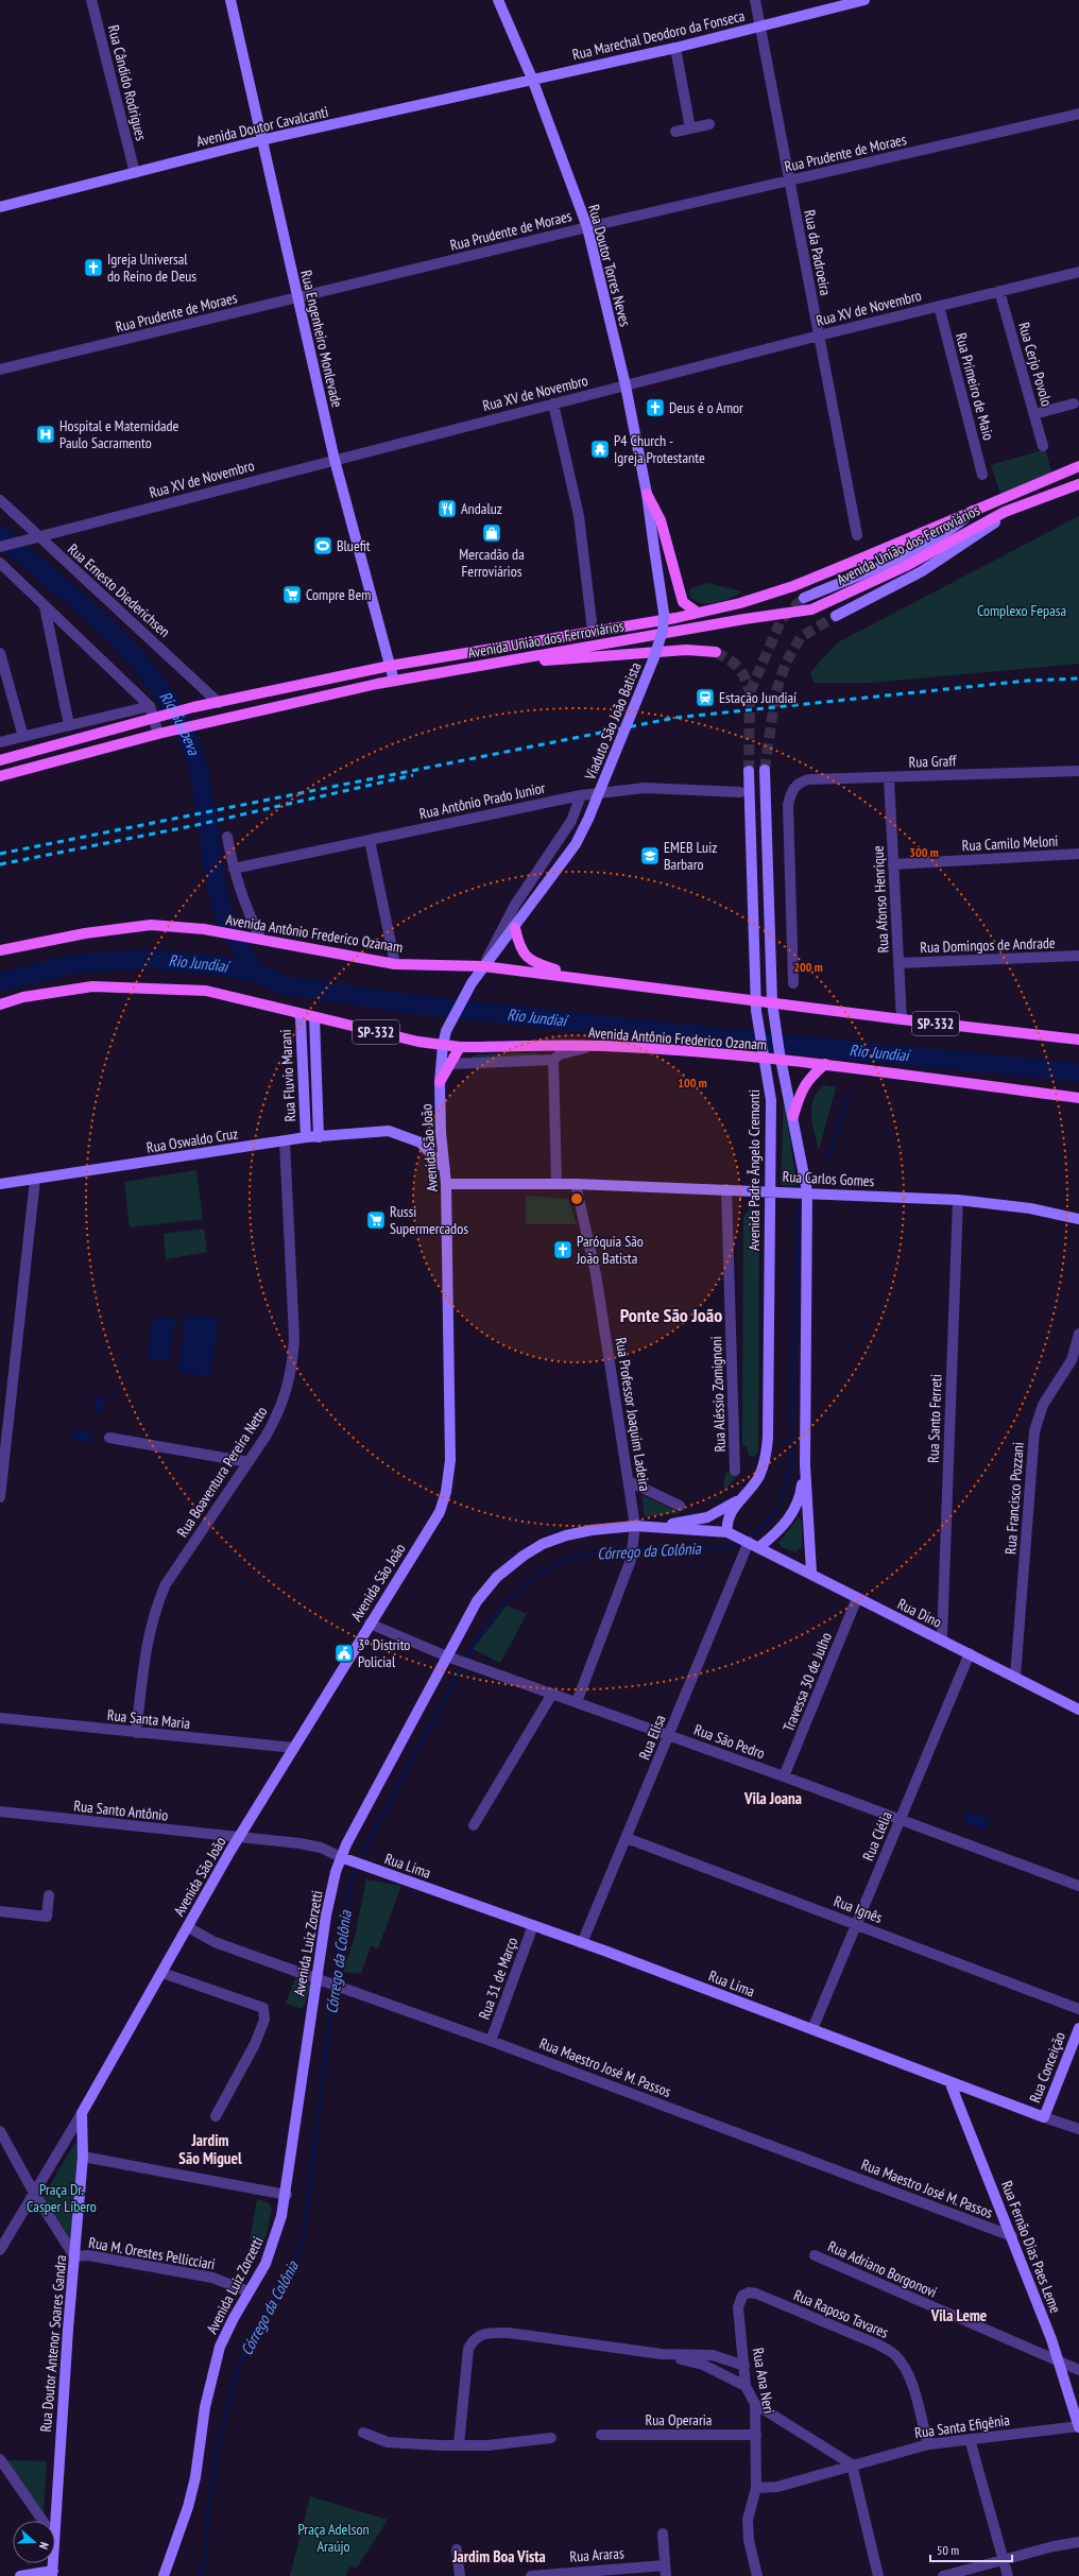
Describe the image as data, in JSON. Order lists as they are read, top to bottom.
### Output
{
  "streets": {
    "main road": [
      "Rua Marechal Deodoro da Fonseca",
      "Avenida Doutor Cavalcanti",
      "Rua Doutor Torres Neves",
      "Rua Engenheiro Monlevade",
      "Avenida União dos Ferroviários",
      "Viaduto São João Batista",
      "Avenida Antônio Frederico Ozanam",
      "SP-332",
      "Rua Fluvio Marani",
      "Rua Oswaldo Cruz",
      "Avenida São João",
      "Avenida Padre Ângelo Cremonti",
      "Rua Carlos Gomes",
      "Rua Dino",
      "Rua Lima",
      "Avenida Luiz Zorzetti",
      "Rua Conceição",
      "Rua Fernão Dias Paes Leme",
      "Rua Doutor Antenor Soares Gandra"
    ],
    "street": [
      "Rua Cândido Rodrigues",
      "Rua Prudente de Moraes",
      "Rua da Padroeira",
      "Rua XV de Novembro",
      "Rua Cerjo Povolo",
      "Rua Primeiro de Maio",
      "Rua Ernesto Diederichsen",
      "Rua Graff",
      "Rua Antônio Prado Junior",
      "Rua Camilo Meloni",
      "Rua Afonso Henrique",
      "Rua Domingos de Andrade",
      "Rua Aléssio Zomignoni",
      "Rua Professor Joaquim Ladeira",
      "Rua Santo Ferreti",
      "Rua Boaventura Pereira Netto",
      "Rua Francisco Pozzani",
      "Travessa 30 de Julho",
      "Rua Santa Maria",
      "Rua Elisa",
      "Rua São Pedro",
      "Rua Santo Antônio",
      "Rua Clélia",
      "Rua Ignês",
      "Rua 31 de Março",
      "Rua Maestro José M. Passos",
      "Rua M. Orestes Pellicciari",
      "Rua Adriano Borgonovi",
      "Rua Raposo Tavares",
      "Rua Ana Neri",
      "Rua Operaria",
      "Rua Santa Efigênia",
      "Rua Araras"
    ]
  },
  "crossings": [
    ["Rua Marechal Deodoro da Fonseca", "Avenida Doutor Cavalcanti"],
    ["Rua Marechal Deodoro da Fonseca", "Rua da Padroeira"],
    ["Rua Marechal Deodoro da Fonseca", "Rua Doutor Torres Neves"],
    ["Rua Cândido Rodrigues", "Avenida Doutor Cavalcanti"],
    ["Avenida Doutor Cavalcanti", "Rua Doutor Torres Neves"],
    ["Avenida Doutor Cavalcanti", "Rua Engenheiro Monlevade"],
    ["Rua Prudente de Moraes", "Rua da Padroeira"],
    ["Rua Prudente de Moraes", "Rua Doutor Torres Neves"],
    ["Rua Prudente de Moraes", "Rua Engenheiro Monlevade"],
    ["Rua da Padroeira", "Rua XV de Novembro"],
    ["Rua Doutor Torres Neves", "Rua XV de Novembro"],
    ["Rua Doutor Torres Neves", "Viaduto São João Batista"],
    ["Rua XV de Novembro", "Rua Engenheiro Monlevade"],
    ["Rua XV de Novembro", "Rua Cerjo Povolo"],
    ["Rua XV de Novembro", "Rua Primeiro de Maio"],
    ["Rua XV de Novembro", "Rua Ernesto Diederichsen"],
    ["Rua Engenheiro Monlevade", "Avenida União dos Ferroviários"],
    ["Avenida União dos Ferroviários", "Rua Ernesto Diederichsen"],
    ["Viaduto São João Batista", "Avenida São João"],
    ["Rua Graff", "Rua Afonso Henrique"],
    ["Rua Antônio Prado Junior", "Avenida São João"],
    ["Rua Camilo Meloni", "Rua Afonso Henrique"],
    ["Rua Afonso Henrique", "Avenida Antônio Frederico Ozanam"],
    ["Rua Afonso Henrique", "Rua Domingos de Andrade"],
    ["Avenida Antônio Frederico Ozanam", "Rua Fluvio Marani"],
    ["Avenida Antônio Frederico Ozanam", "Avenida São João"],
    ["Avenida Antônio Frederico Ozanam", "Avenida Padre Ângelo Cremonti"],
    ["Rua Fluvio Marani", "Rua Oswaldo Cruz"],
    ["Rua Oswaldo Cruz", "Avenida São João"],
    ["Rua Oswaldo Cruz", "Rua Boaventura Pereira Netto"],
    ["Avenida São João", "Rua Carlos Gomes"],
    ["Avenida São João", "Rua Santa Maria"],
    ["Avenida São João", "Rua São Pedro"],
    ["Avenida São João", "Rua Santo Antônio"],
    ["Avenida São João", "Rua Maestro José M. Passos"],
    ["Avenida São João", "Rua Doutor Antenor Soares Gandra"],
    ["Avenida Padre Ângelo Cremonti", "Rua Carlos Gomes"],
    ["Avenida Padre Ângelo Cremonti", "Avenida Luiz Zorzetti"],
    ["Rua Carlos Gomes", "Rua Aléssio Zomignoni"],
    ["Rua Carlos Gomes", "Rua Professor Joaquim Ladeira"],
    ["Rua Carlos Gomes", "Rua Santo Ferreti"],
    ["Rua Professor Joaquim Ladeira", "Rua São Pedro"],
    ["Rua Professor Joaquim Ladeira", "Avenida Luiz Zorzetti"],
    ["Rua Santo Ferreti", "Rua Dino"],
    ["Rua Boaventura Pereira Netto", "Rua Santa Maria"],
    ["Rua Francisco Pozzani", "Rua Dino"],
    ["Rua Dino", "Travessa 30 de Julho"],
    ["Rua Dino", "Rua Elisa"],
    ["Rua Dino", "Rua Clélia"],
    ["Rua Dino", "Avenida Luiz Zorzetti"],
    ["Travessa 30 de Julho", "Rua São Pedro"],
    ["Rua Elisa", "Rua São Pedro"],
    ["Rua Elisa", "Rua Lima"],
    ["Rua Elisa", "Rua Ignês"],
    ["Rua Elisa", "Avenida Luiz Zorzetti"],
    ["Rua São Pedro", "Rua Clélia"],
    ["Rua São Pedro", "Avenida Luiz Zorzetti"],
    ["Rua Clélia", "Rua Lima"],
    ["Rua Clélia", "Rua Ignês"],
    ["Rua Lima", "Avenida Luiz Zorzetti"],
    ["Rua Lima", "Rua 31 de Março"],
    ["Rua Lima", "Rua Conceição"],
    ["Rua Lima", "Rua Fernão Dias Paes Leme"],
    ["Avenida Luiz Zorzetti", "Rua Maestro José M. Passos"],
    ["Avenida Luiz Zorzetti", "Rua M. Orestes Pellicciari"],
    ["Rua 31 de Março", "Rua Maestro José M. Passos"],
    ["Rua Maestro José M. Passos", "Rua Fernão Dias Paes Leme"],
    ["Rua Fernão Dias Paes Leme", "Rua Adriano Borgonovi"],
    ["Rua Fernão Dias Paes Leme", "Rua Santa Efigênia"],
    ["Rua M. Orestes Pellicciari", "Rua Doutor Antenor Soares Gandra"],
    ["Rua Raposo Tavares", "Rua Ana Neri"],
    ["Rua Raposo Tavares", "Rua Santa Efigênia"],
    ["Rua Ana Neri", "Rua Operaria"],
    ["Rua Ana Neri", "Rua Santa Efigênia"]
  ],
  "districts": [
    "Ponte São João",
    "Vila Joana",
    "Jardim São Miguel",
    "Vila Leme",
    "Jardim Boa Vista"
  ],
  "water": ["Rio Guapeva", "Rio Jundiaí", "Córrego da Colônia"],
  "parks": ["Complexo Fepasa", "Praça Dr. Casper Líbero", "Praça Adelson Araújo"],
  "places": {
    "church": ["Igreja Universal do Reino de Deus", "Deus é o Amor", "Paróquia São João Batista"],
    "hospital": ["Hospital e Maternidade Paulo Sacramento"],
    "temple": ["P4 Church - Igreja Protestante"],
    "restaurant": ["Andaluz"],
    "shop": ["Mercadão da Ferroviários"],
    "sports": ["Bluefit"],
    "supermarket": ["Compre Bem", "Russi Supermercados"],
    "station": ["Estação Jundiaí"],
    "school or university": ["EMEB Luiz Barbaro"],
    "public building": ["3º Distrito Policial"]
  },
  "scale_bar": "50 m",
  "north": "right",
  "rings": ["300 m", "200 m", "100 m"]
}
